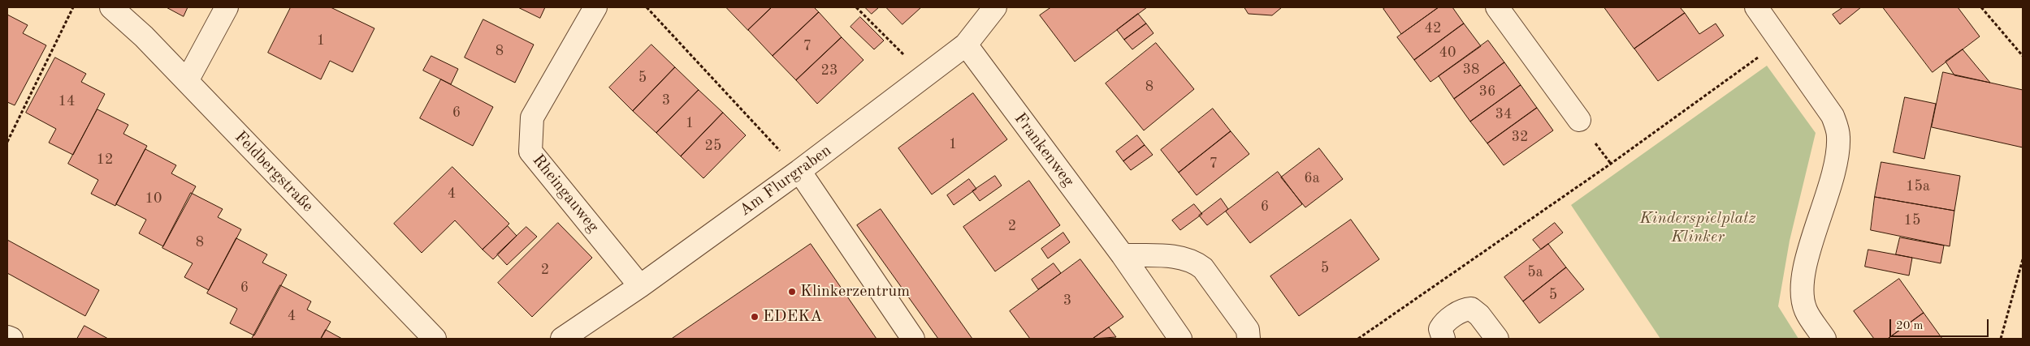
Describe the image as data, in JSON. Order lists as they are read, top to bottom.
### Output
{
  "streets": {
    "street": [
      "Frankenweg",
      "Feldbergstraße",
      "Am Flurgraben",
      "Rheingauweg"
    ]
  },
  "crossings": [
    ["Frankenweg", "Am Flurgraben"],
    ["Am Flurgraben", "Rheingauweg"]
  ],
  "parks": ["Kinderspielplatz Klinker"],
  "places": ["Klinkerzentrum", "EDEKA"],
  "house_numbers": [
    "42",
    "1",
    "7",
    "8",
    "40",
    "38",
    "23",
    "5",
    "8",
    "36",
    "3",
    "14",
    "6",
    "34",
    "1",
    "32",
    "1",
    "25",
    "12",
    "7",
    "6a",
    "15a",
    "4",
    "10",
    "6",
    "15",
    "2",
    "8",
    "5",
    "2",
    "5a",
    "6",
    "5",
    "3",
    "4"
  ],
  "scale_bar": "20 m"
}
